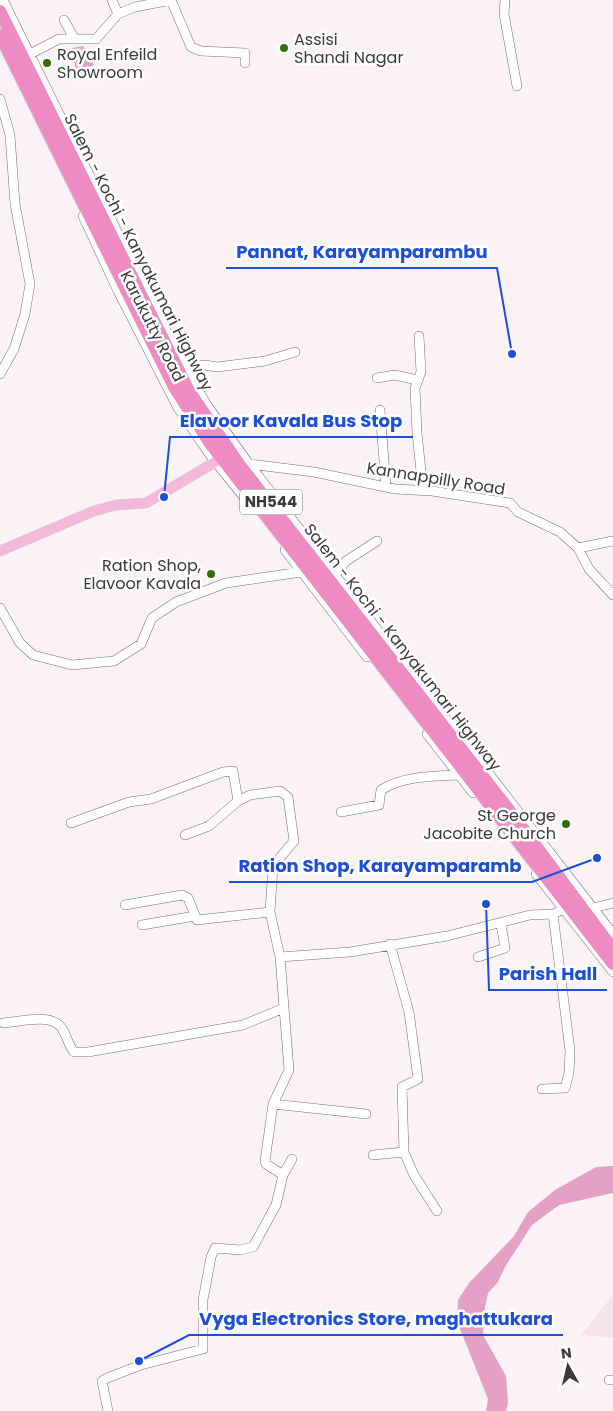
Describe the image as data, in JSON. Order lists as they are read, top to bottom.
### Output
{
  "streets": {
    "highway": ["Salem - Kochi - Kanyakumari Highway", "NH544"],
    "street": ["Karukutty Road", "Kannappilly Road"]
  },
  "crossings": [
    ["Salem - Kochi - Kanyakumari Highway", "Karukutty Road"],
    ["Salem - Kochi - Kanyakumari Highway", "Kannappilly Road"]
  ],
  "places": [
    "Assisi Shandi Nagar",
    "Royal Enfeild Showroom",
    "Pannat, Karayamparambu",
    "Elavoor Kavala Bus Stop",
    "Ration Shop, Elavoor Kavala",
    "St George Jacobite Church",
    "Ration Shop, Karayamparamb",
    "Parish Hall",
    "Vyga Electronics Store, maghattukara"
  ],
  "north": "top"
}
